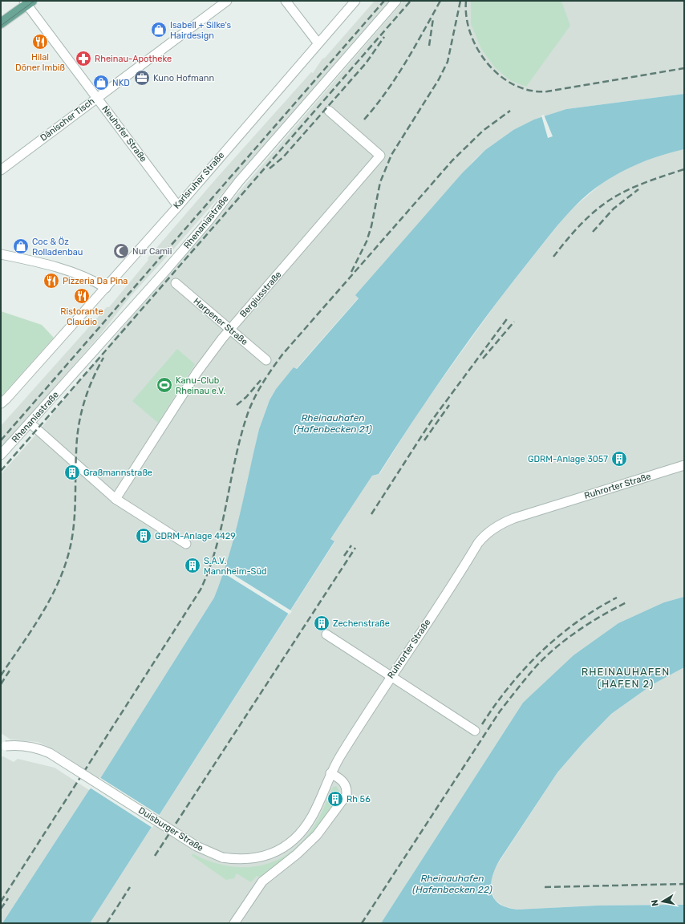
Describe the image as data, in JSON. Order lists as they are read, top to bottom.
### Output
{
  "streets": {
    "street": [
      "Dänischer Tisch",
      "Neuhofer Straße",
      "Karlsruher Straße",
      "Rhenaniastraße",
      "Bergiusstraße",
      "Harpener Straße",
      "Ruhrorter Straße",
      "Duisburger Straße"
    ]
  },
  "crossings": [
    ["Dänischer Tisch", "Neuhofer Straße"],
    ["Neuhofer Straße", "Karlsruher Straße"],
    ["Bergiusstraße", "Harpener Straße"],
    ["Ruhrorter Straße", "Duisburger Straße"]
  ],
  "districts": ["RHEINAUHAFEN (HAFEN 2)"],
  "water": ["Rheinauhafen (Hafenbecken 21)", "Rheinauhafen (Hafenbecken 22)"],
  "places": {
    "shop": ["Isabell + Silke's Hairdesign", "NKD", "Coc & Öz Rolladenbau"],
    "restaurant": ["Hilal Döner Imbiß", "Pizzeria Da Pina", "Ristorante Claudio"],
    "pharmacy": ["Rheinau-Apotheke"],
    "office": ["Kuno Hofmann"],
    "mosque": ["Nur Camii"],
    "sports": ["Kanu-Club Rheinau e.V."],
    "building": [
      "GDRM-Anlage 3057",
      "Graßmannstraße",
      "GDRM-Anlage 4429",
      "S.A.V. Mannheim-Süd",
      "Zechenstraße",
      "Rh 56"
    ]
  },
  "north": "left"
}
